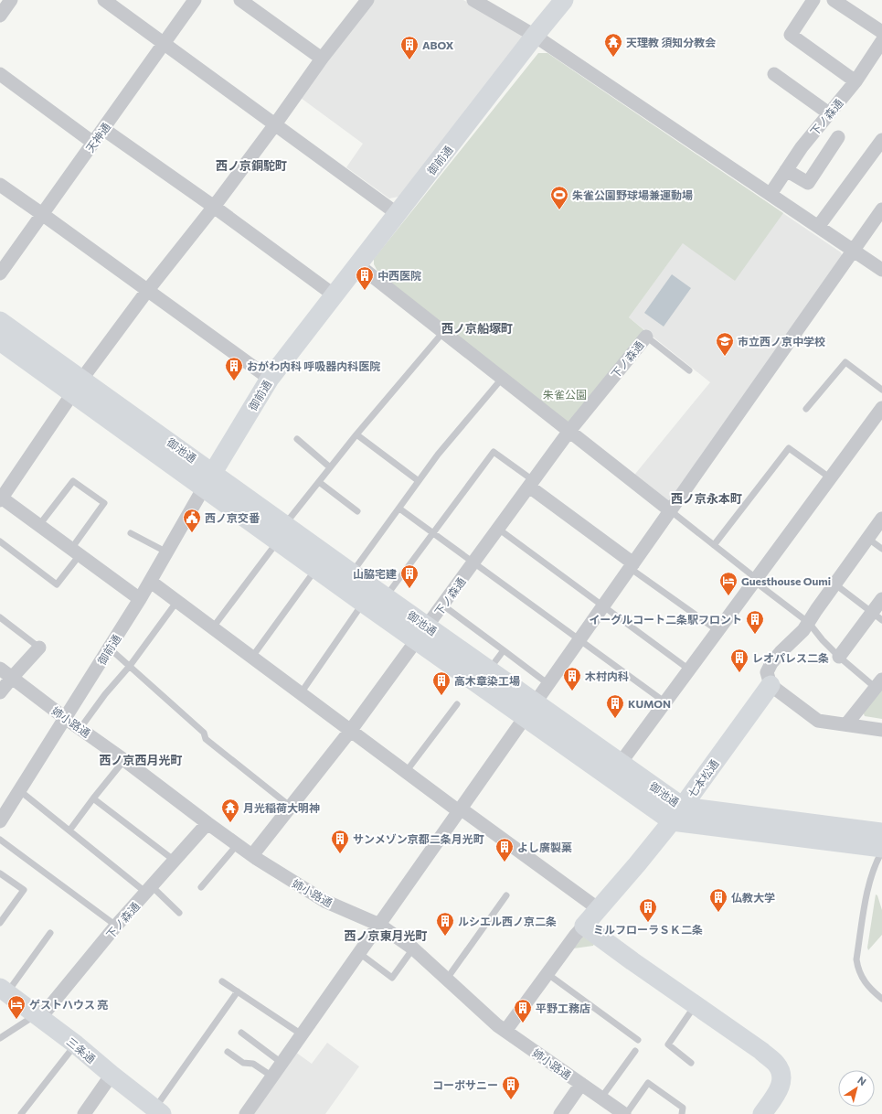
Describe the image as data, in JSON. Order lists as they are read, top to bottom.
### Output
{
  "streets": {
    "street": [
      "下ノ森通",
      "天神通",
      "御前通",
      "御池通",
      "姉小路通",
      "七本松通",
      "三条通"
    ]
  },
  "crossings": [
    ["下ノ森通", "御池通"],
    ["下ノ森通", "姉小路通"],
    ["下ノ森通", "三条通"],
    ["御前通", "御池通"],
    ["御前通", "姉小路通"],
    ["御池通", "七本松通"],
    ["姉小路通", "七本松通"]
  ],
  "districts": [
    "西ノ京銅駝町",
    "西ノ京船塚町",
    "西ノ京永本町",
    "西ノ京西月光町",
    "西ノ京東月光町"
  ],
  "parks": ["朱雀公園"],
  "places": {
    "temple": ["天理教 須知分教会", "月光稲荷大明神"],
    "building": [
      "ABOX",
      "中西医院",
      "おがわ内科 呼吸器内科医院",
      "山脇宅建",
      "イーグルコート二条駅フロント",
      "レオパレス二条",
      "木村内科",
      "高木章染工場",
      "KUMON",
      "サンメゾン京都二条月光町",
      "よし廣製菓",
      "仏教大学",
      "ミルフローラＳＫ二条",
      "ルシエル西ノ京二条",
      "平野工務店",
      "コーポサニー"
    ],
    "sports": ["朱雀公園野球場兼運動場"],
    "school or university": ["市立西ノ京中学校"],
    "public building": ["西ノ京交番"],
    "hotel": ["Guesthouse Oumi", "ゲストハウス 亮"]
  },
  "north": "top right"
}
